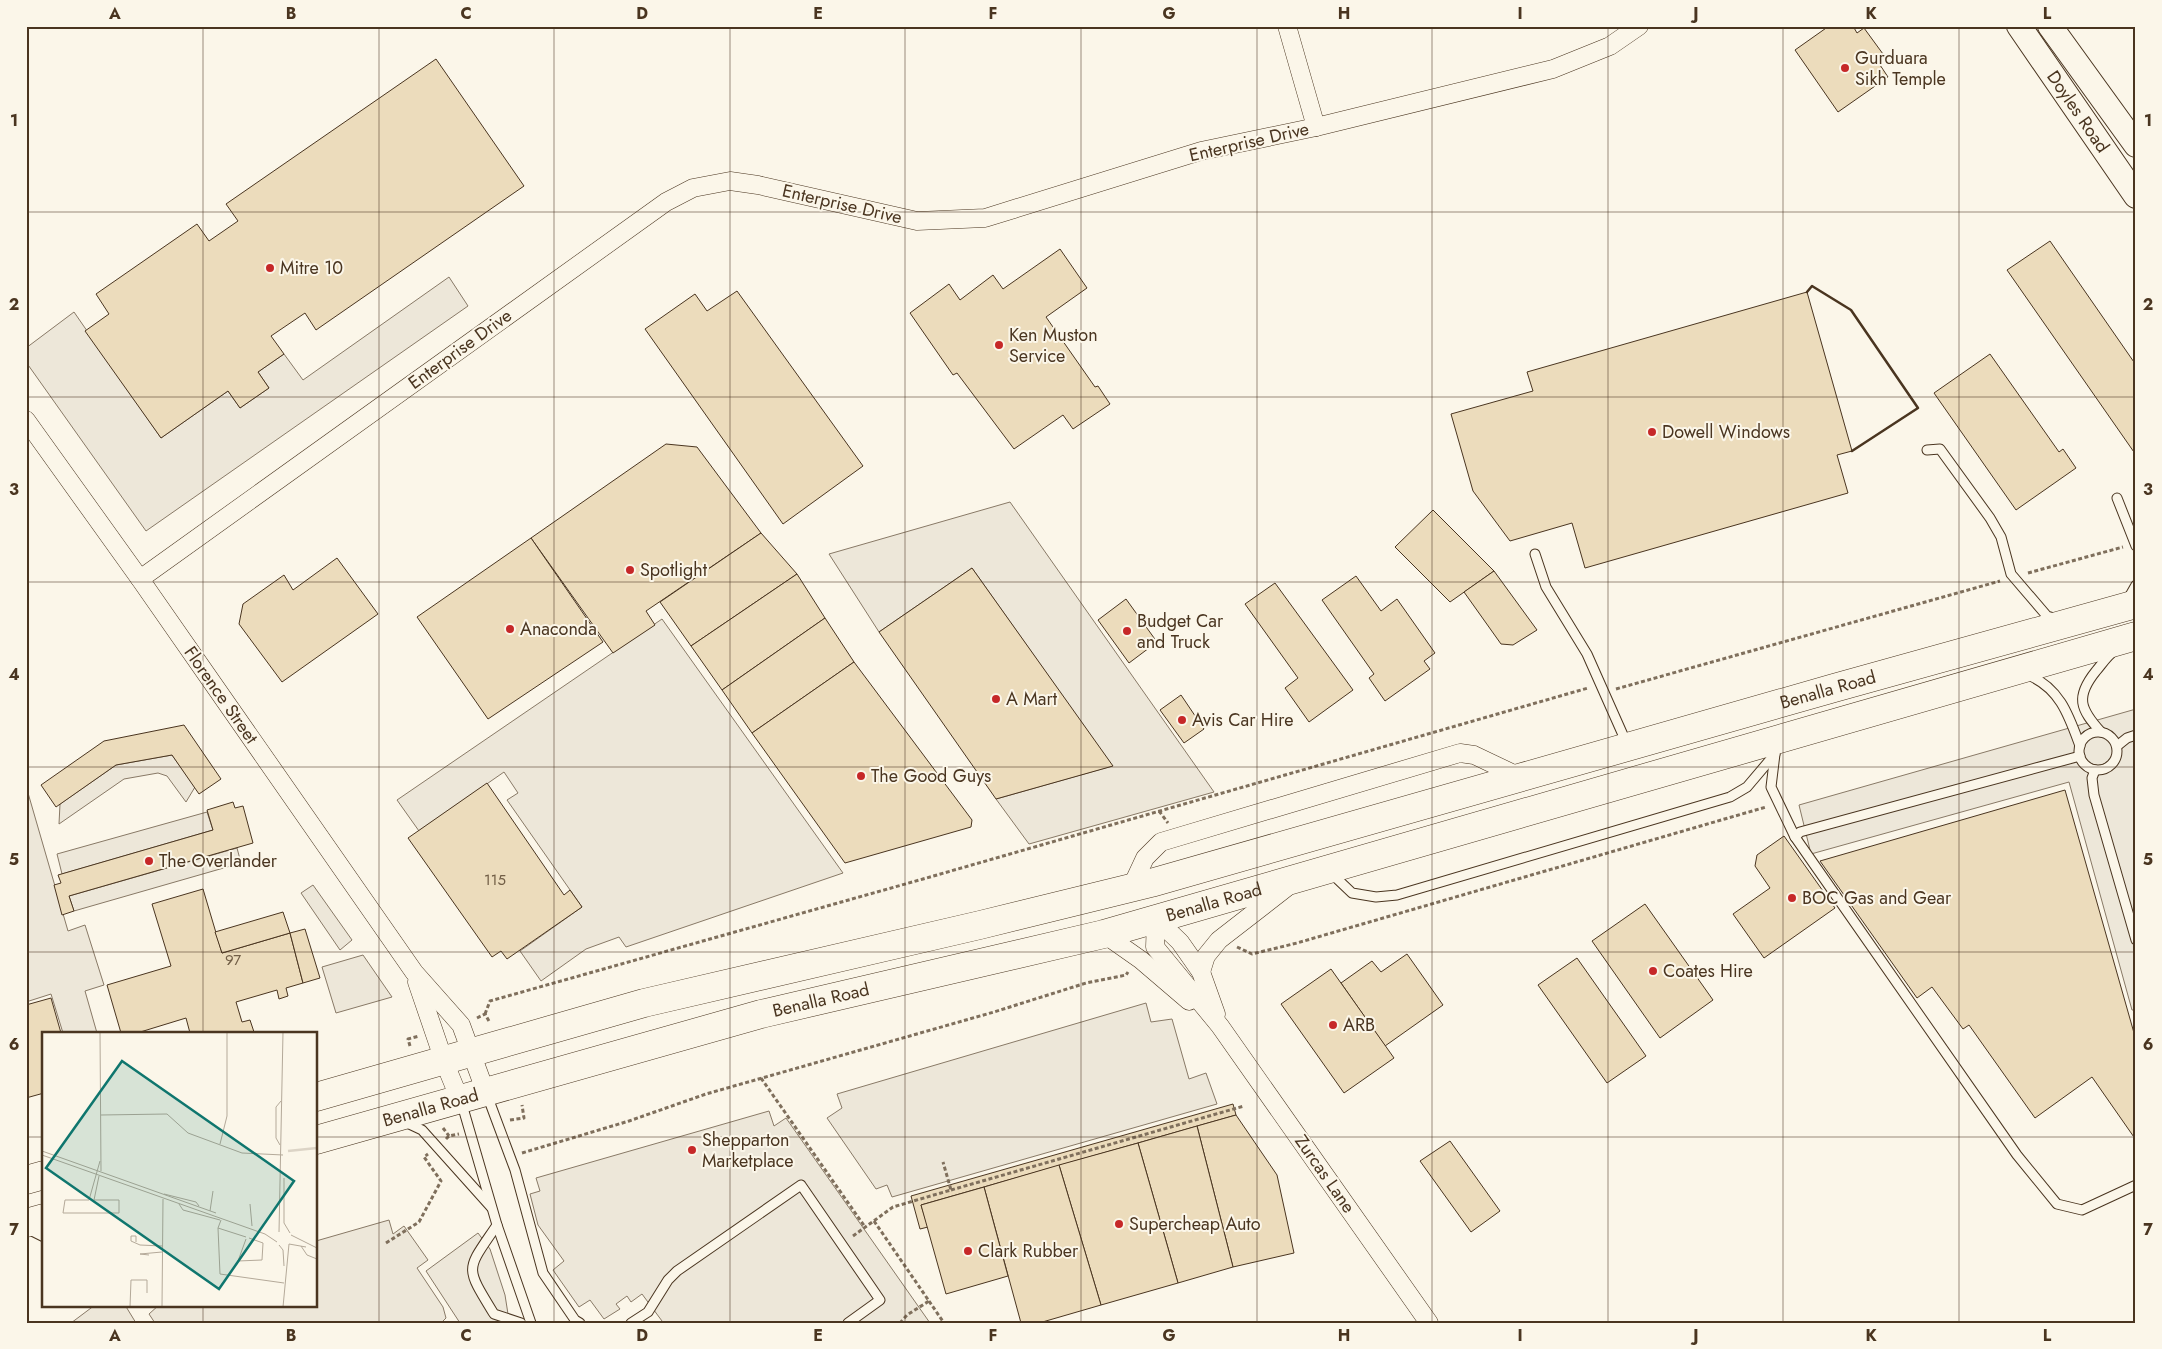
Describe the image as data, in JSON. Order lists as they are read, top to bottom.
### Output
{
  "streets": {
    "highway": ["Benalla Road"],
    "main road": ["Doyles Road"],
    "street": ["Enterprise Drive", "Florence Street", "Zurcas Lane"]
  },
  "crossings": [
    ["Enterprise Drive", "Florence Street"],
    ["Benalla Road", "Florence Street"],
    ["Benalla Road", "Zurcas Lane"]
  ],
  "places": [
    "Gurduara Sikh Temple",
    "Mitre 10",
    "Ken Muston Service",
    "Dowell Windows",
    "Spotlight",
    "Anaconda",
    "Budget Car and Truck",
    "A Mart",
    "Avis Car Hire",
    "The Good Guys",
    "The Overlander",
    "BOC Gas and Gear",
    "Coates Hire",
    "ARB",
    "Shepparton Marketplace",
    "Supercheap Auto",
    "Clark Rubber"
  ],
  "house_numbers": ["115", "97"],
  "grid": {
    "columns": [
      "A",
      "B",
      "C",
      "D",
      "E",
      "F",
      "G",
      "H",
      "I",
      "J",
      "K",
      "L"
    ],
    "rows": [
      "1",
      "2",
      "3",
      "4",
      "5",
      "6",
      "7"
    ]
  }
}
